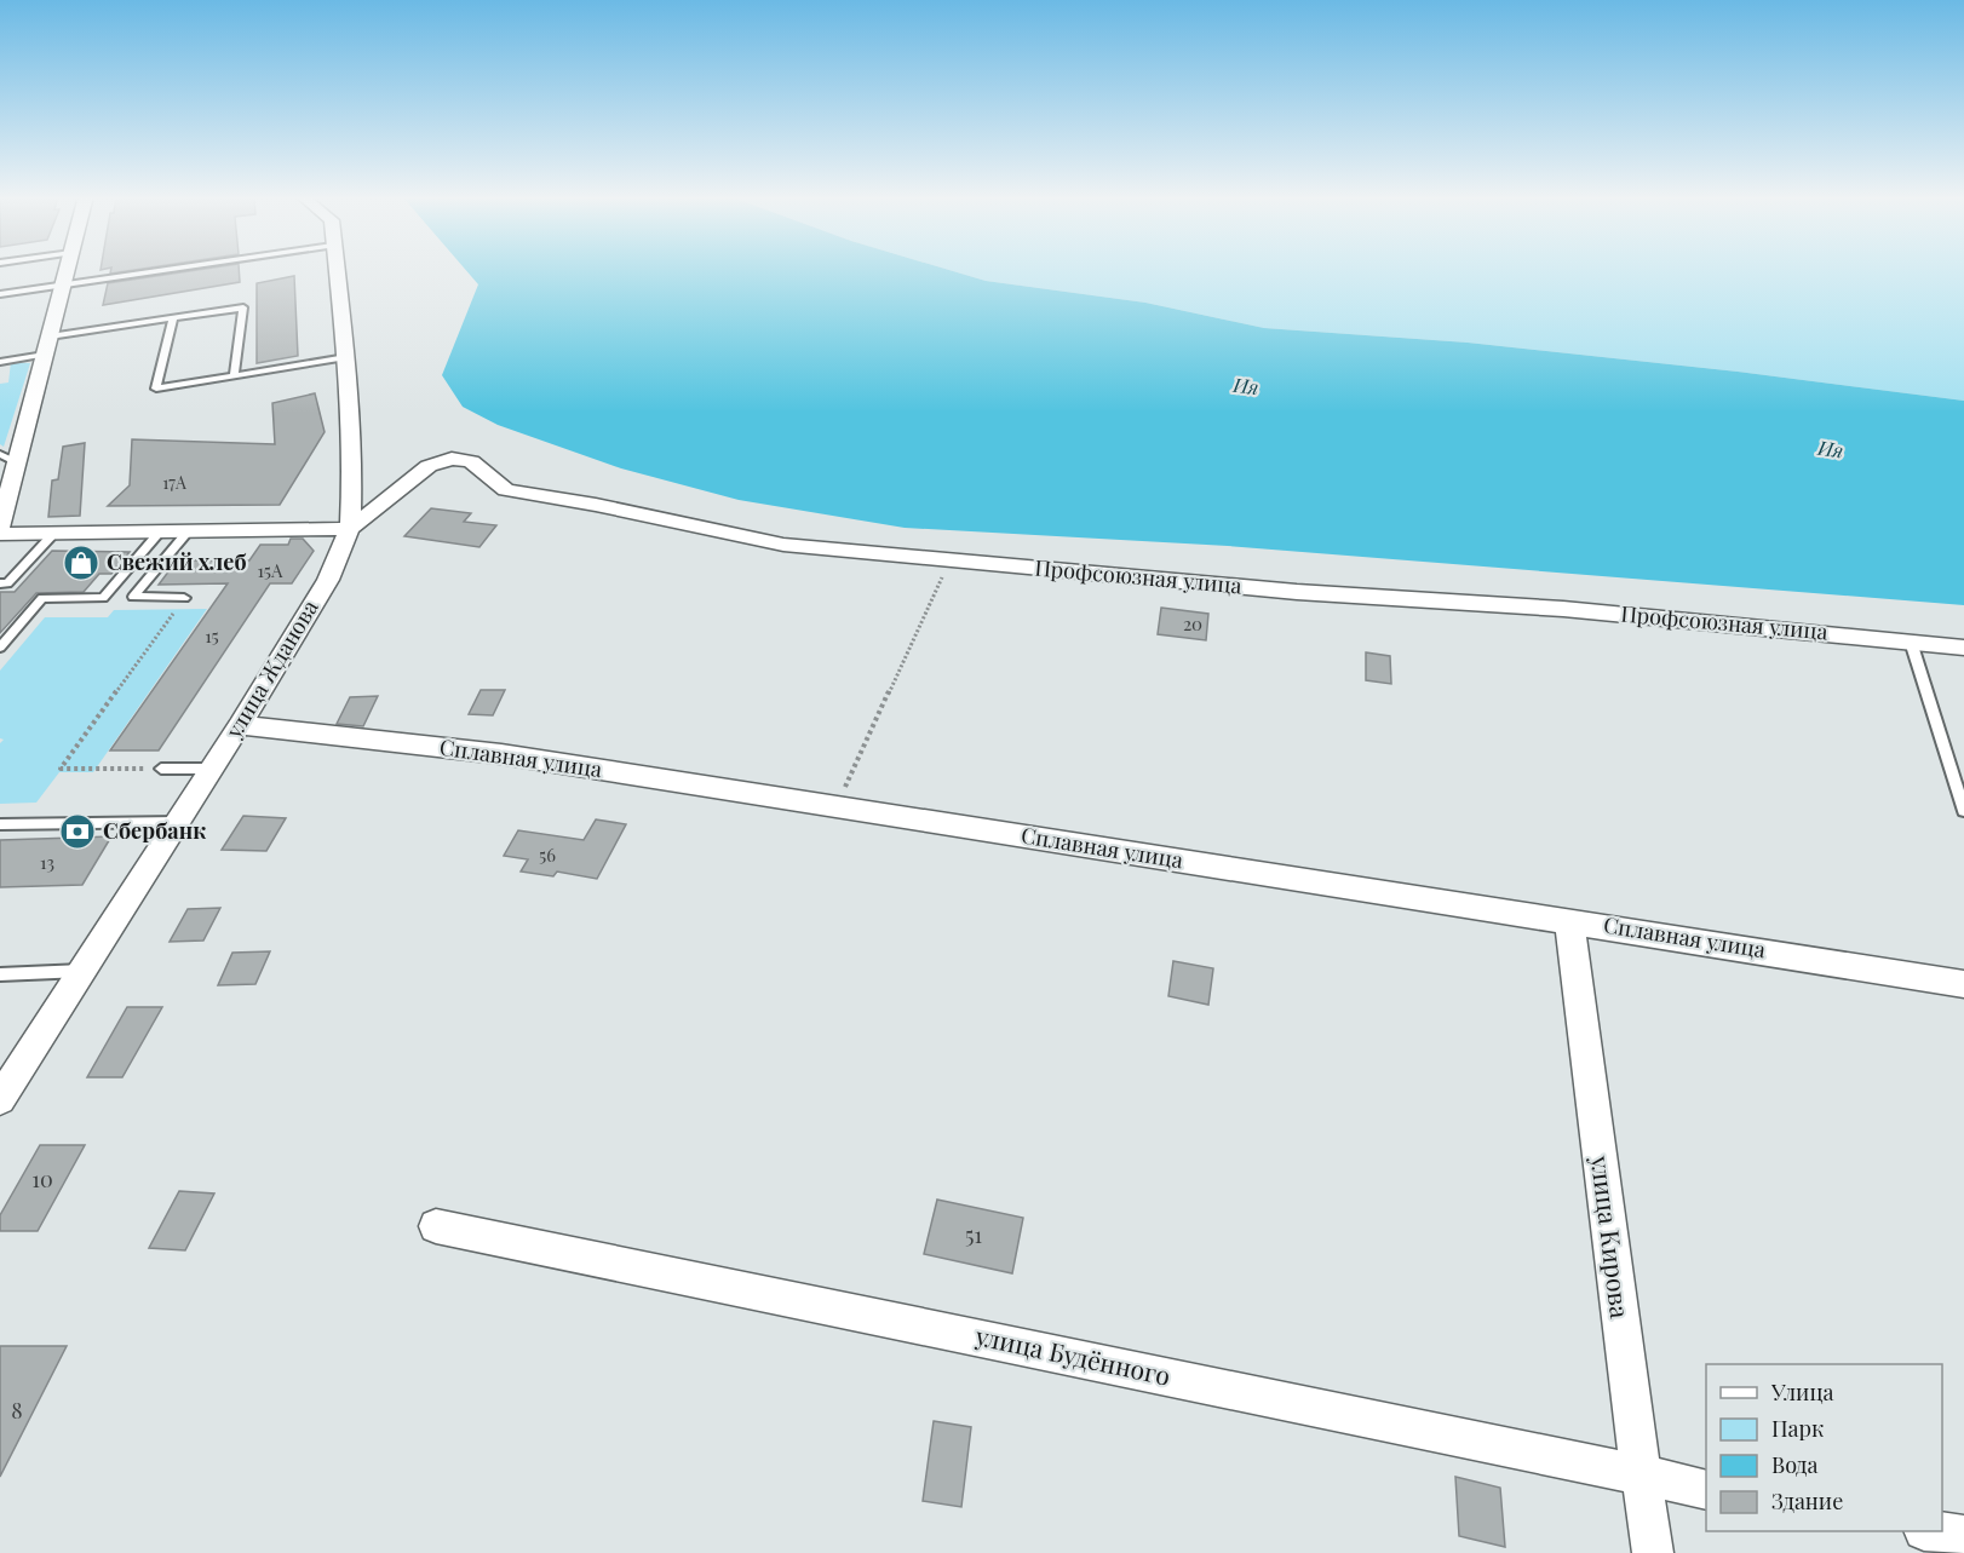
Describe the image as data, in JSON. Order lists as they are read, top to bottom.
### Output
{
  "streets": {
    "street": [
      "Профсоюзная улица",
      "улица Жданова",
      "Сплавная улица",
      "улица Кирова",
      "улица Будённого"
    ]
  },
  "crossings": [
    ["Профсоюзная улица", "улица Жданова"],
    ["улица Жданова", "Сплавная улица"],
    ["Сплавная улица", "улица Кирова"],
    ["улица Кирова", "улица Будённого"]
  ],
  "water": ["Ия"],
  "places": {
    "shop": ["Свежий хлеб"],
    "bank": ["Сбербанк"]
  },
  "house_numbers": [
    "17А",
    "15А",
    "20",
    "15",
    "56",
    "13",
    "10",
    "51",
    "8"
  ],
  "legend": [
    "Улица",
    "Парк",
    "Вода",
    "Здание"
  ]
}
